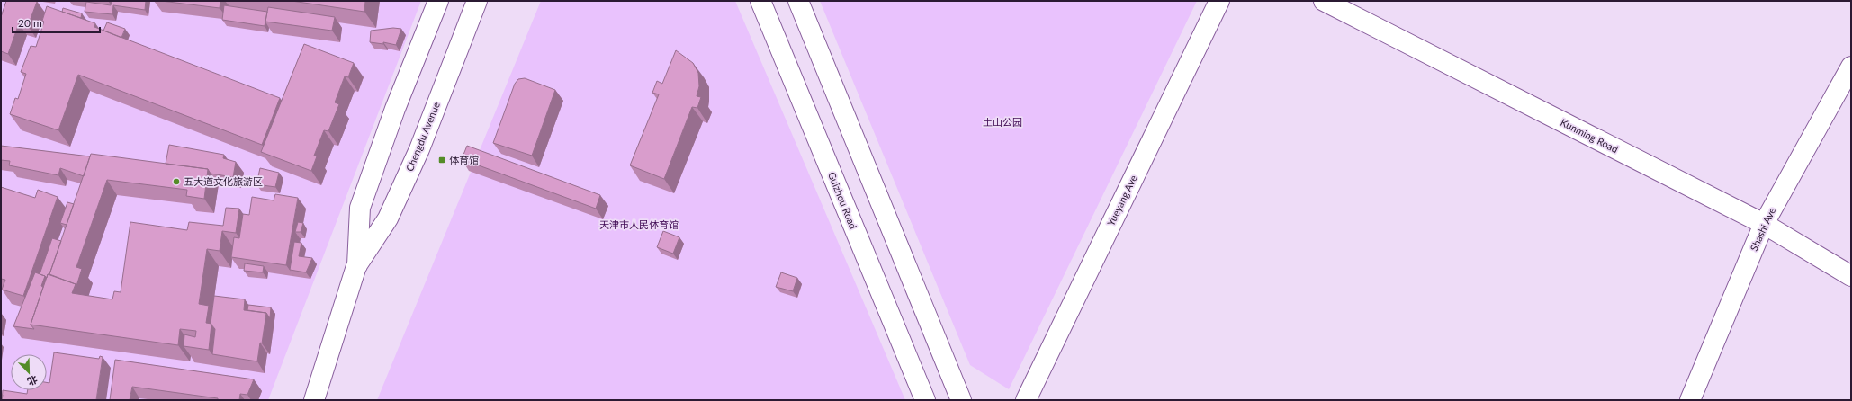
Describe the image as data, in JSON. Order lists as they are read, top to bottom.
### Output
{
  "streets": {
    "street": [
      "Kunming Road",
      "Chengdu Avenue",
      "Guizhou Road",
      "Yueyang Ave",
      "Shashi Ave"
    ]
  },
  "crossings": [
    ["Kunming Road", "Shashi Ave"]
  ],
  "parks": ["土山公园", "天津市人民体育馆"],
  "places": {
    "transit": ["体育馆"],
    "other": ["五大道文化旅游区"]
  },
  "scale_bar": "20 m",
  "north": "bottom right"
}
